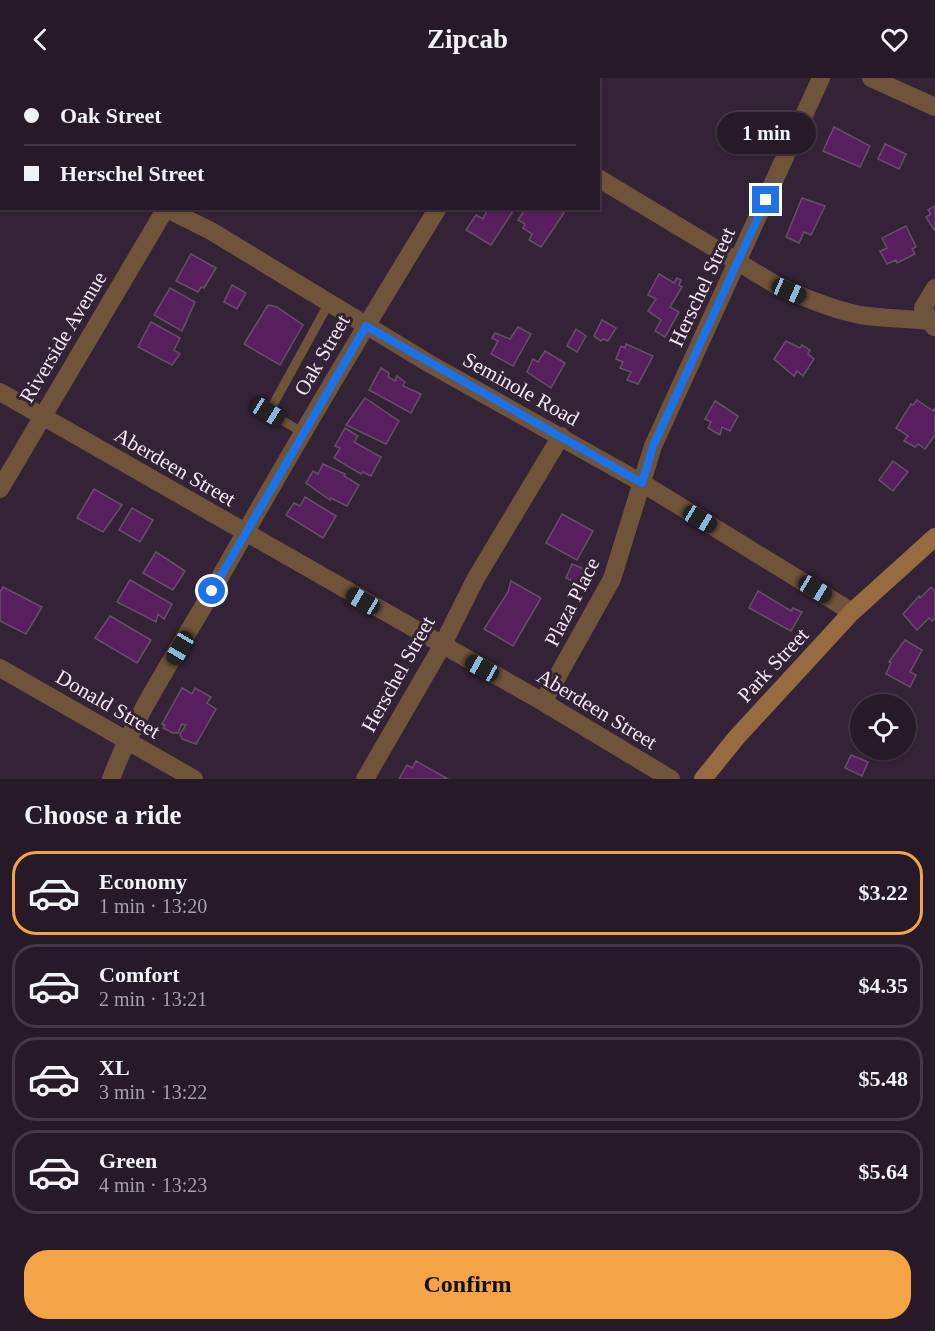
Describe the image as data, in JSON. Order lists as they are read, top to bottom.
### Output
{
  "streets": {
    "street": [
      "Herschel Street",
      "Riverside Avenue",
      "Oak Street",
      "Seminole Road",
      "Aberdeen Street",
      "Plaza Place",
      "Park Street",
      "Donald Street"
    ]
  },
  "crossings": [
    ["Herschel Street", "Seminole Road"],
    ["Herschel Street", "Aberdeen Street"],
    ["Herschel Street", "Plaza Place"],
    ["Riverside Avenue", "Aberdeen Street"],
    ["Oak Street", "Seminole Road"],
    ["Oak Street", "Aberdeen Street"],
    ["Oak Street", "Donald Street"],
    ["Seminole Road", "Plaza Place"],
    ["Seminole Road", "Park Street"],
    ["Aberdeen Street", "Plaza Place"]
  ],
  "page": {
    "header": "Zipcab",
    "banner": ["Oak Street", "Herschel Street"],
    "bubble": "1 min",
    "heading": "Choose a ride",
    "list": [
      {
        "name": "Economy",
        "note": "1 min · 13:20",
        "value": "$3.22"
      },
      {
        "name": "Comfort",
        "note": "2 min · 13:21",
        "value": "$4.35"
      },
      {
        "name": "XL",
        "note": "3 min · 13:22",
        "value": "$5.48"
      },
      {
        "name": "Green",
        "note": "4 min · 13:23",
        "value": "$5.64"
      }
    ],
    "buttons": "Confirm"
  }
}
